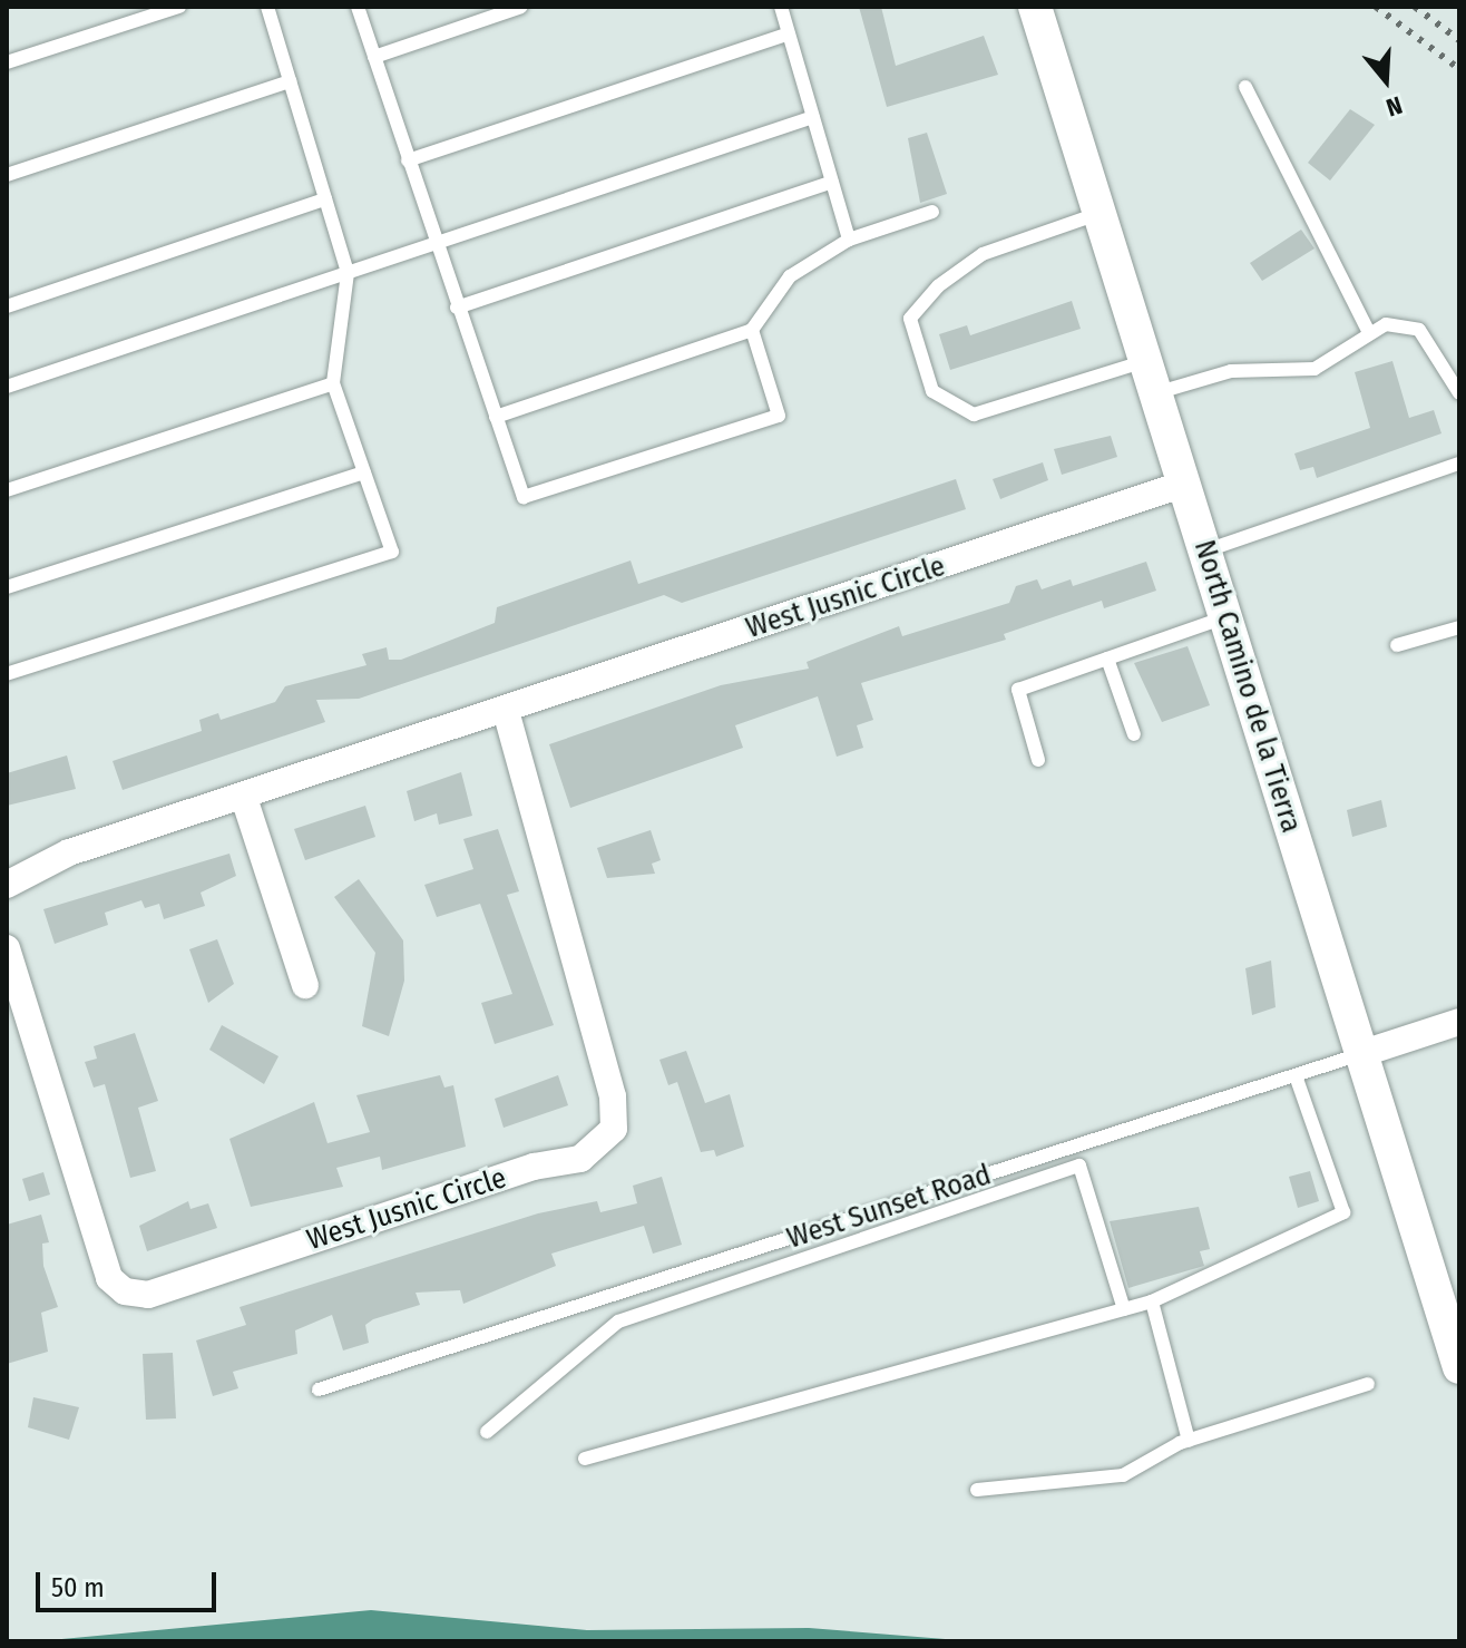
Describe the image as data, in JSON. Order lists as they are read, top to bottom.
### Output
{
  "streets": {
    "street": ["West Jusnic Circle", "North Camino de la Tierra", "West Sunset Road"]
  },
  "crossings": [
    ["West Jusnic Circle", "North Camino de la Tierra"],
    ["North Camino de la Tierra", "West Sunset Road"]
  ],
  "scale_bar": "50 m",
  "north": "bottom"
}
